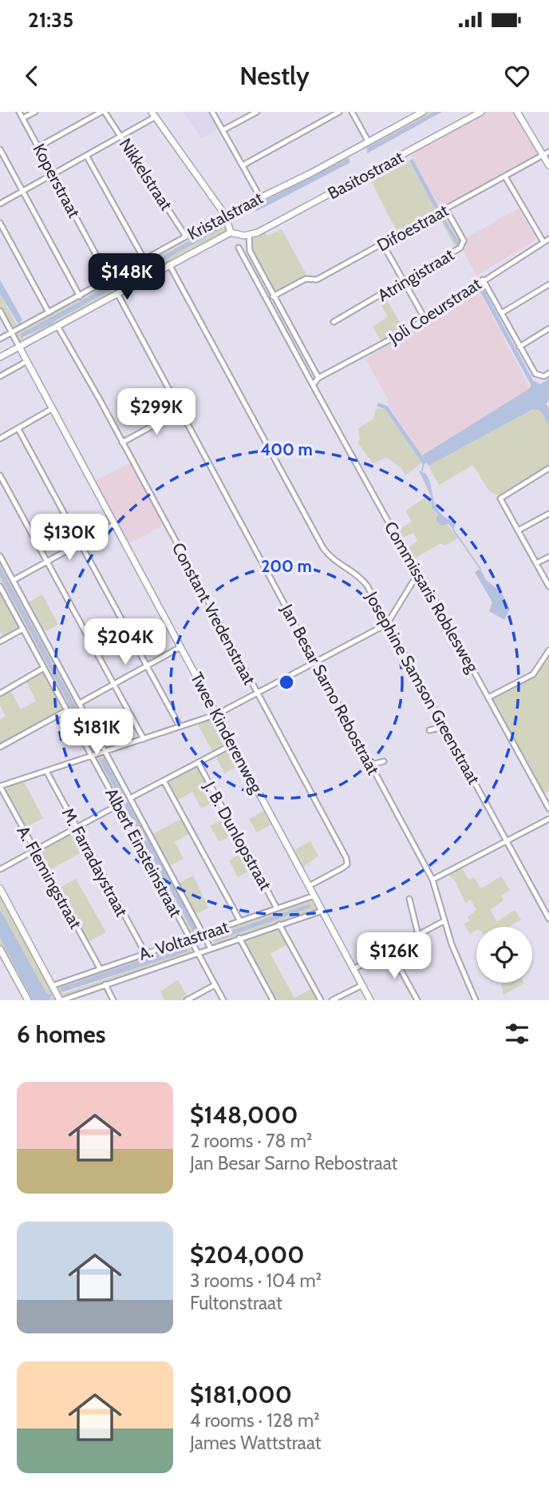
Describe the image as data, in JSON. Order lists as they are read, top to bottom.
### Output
{
  "streets": {
    "street": [
      "Nikkelstraat",
      "Basitostraat",
      "Koperstraat",
      "Kristalstraat",
      "Difoestraat",
      "Atringistraat",
      "Joli Coeurstraat",
      "Commissaris Roblesweg",
      "Constant Vredenstraat",
      "Josephine Samson Greenstraat",
      "Jan Besar Sarno Rebostraat",
      "Twee Kinderenweg",
      "J. B. Dunlopstraat",
      "Albert Einsteinstraat",
      "M. Farradaystraat",
      "A. Flemingstraat",
      "A. Voltastraat"
    ]
  },
  "crossings": [
    ["Nikkelstraat", "Kristalstraat"],
    ["Koperstraat", "Kristalstraat"],
    ["Difoestraat", "Atringistraat"],
    ["Constant Vredenstraat", "Twee Kinderenweg"],
    ["Twee Kinderenweg", "A. Voltastraat"],
    ["J. B. Dunlopstraat", "A. Voltastraat"],
    ["Albert Einsteinstraat", "A. Voltastraat"],
    ["M. Farradaystraat", "A. Voltastraat"],
    ["A. Flemingstraat", "A. Voltastraat"]
  ],
  "page": {
    "status": "21:35",
    "header": "Nestly",
    "price": [
      "$148K",
      "$299K",
      "$130K",
      "$204K",
      "$181K",
      "$126K"
    ],
    "heading": "6 homes",
    "list": [
      {
        "name": "$148,000",
        "note": "2 rooms · 78 m² · Jan Besar Sarno Rebostraat"
      },
      {
        "name": "$204,000",
        "note": "3 rooms · 104 m² · Fultonstraat"
      },
      {
        "name": "$181,000",
        "note": "4 rooms · 128 m² · James Wattstraat"
      }
    ]
  },
  "rings": ["400 m", "200 m"]
}
